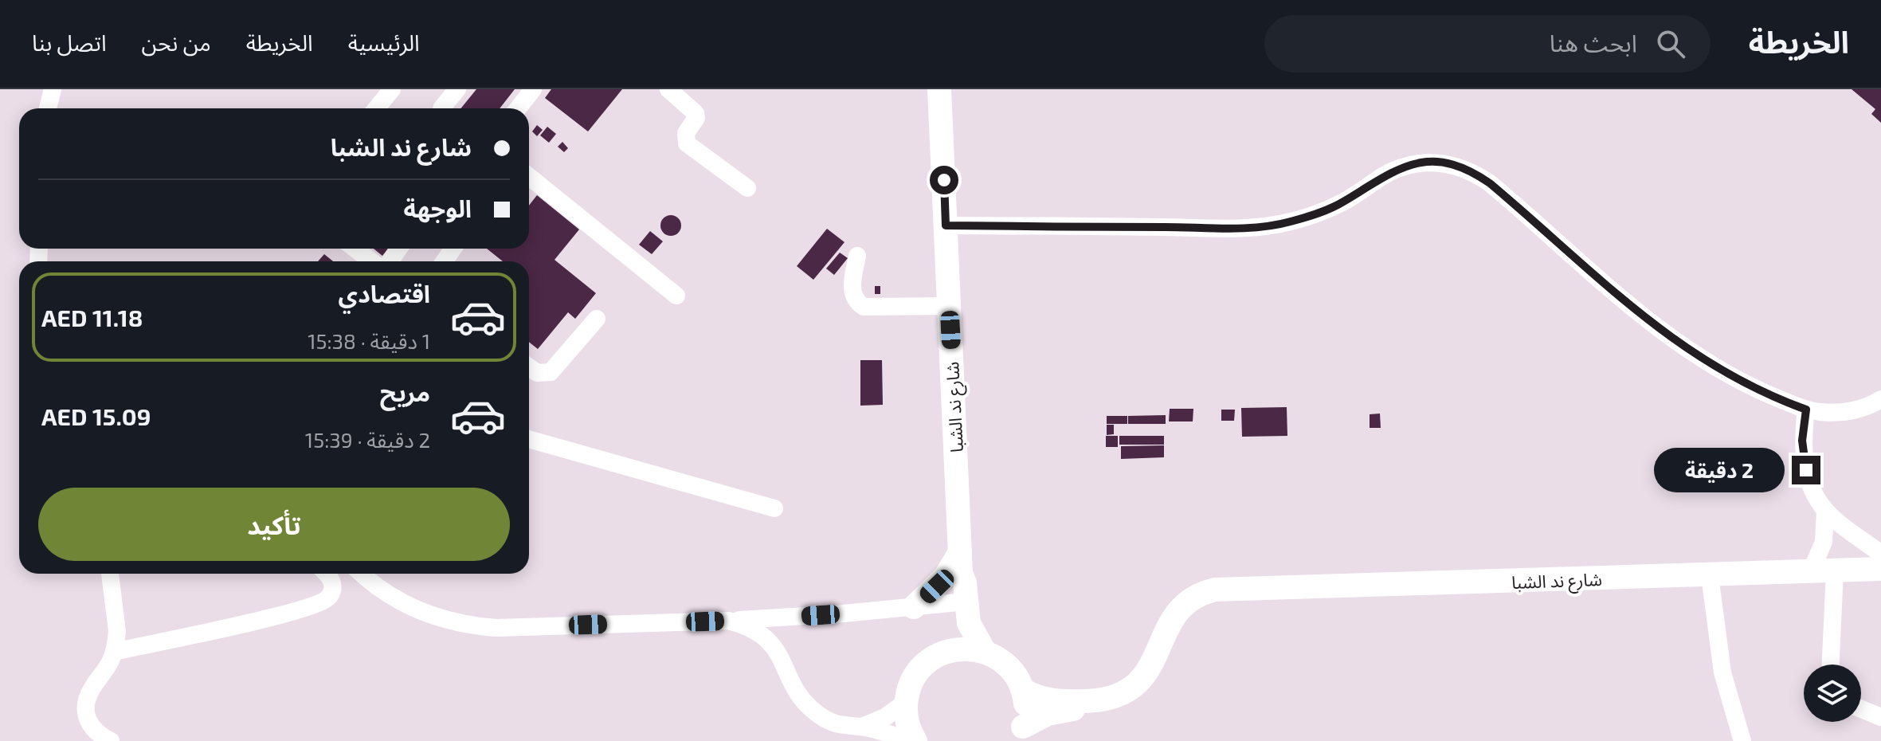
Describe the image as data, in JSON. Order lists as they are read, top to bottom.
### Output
{
  "streets": {
    "main road": ["شارع ند الشبا"]
  },
  "page": {
    "header": "الخريطة",
    "search": "ابحث هنا",
    "nav": [
      "الرئيسية",
      "الخريطة",
      "من نحن",
      "اتصل بنا"
    ],
    "banner": ["شارع ند الشبا", "الوجهة"],
    "list": [
      {
        "name": "اقتصادي",
        "note": "1 دقيقة · 15:38",
        "value": "AED 11.18"
      },
      {
        "name": "مريح",
        "note": "2 دقيقة · 15:39",
        "value": "AED 15.09"
      }
    ],
    "bubble": "2 دقيقة",
    "buttons": "تأكيد"
  }
}
